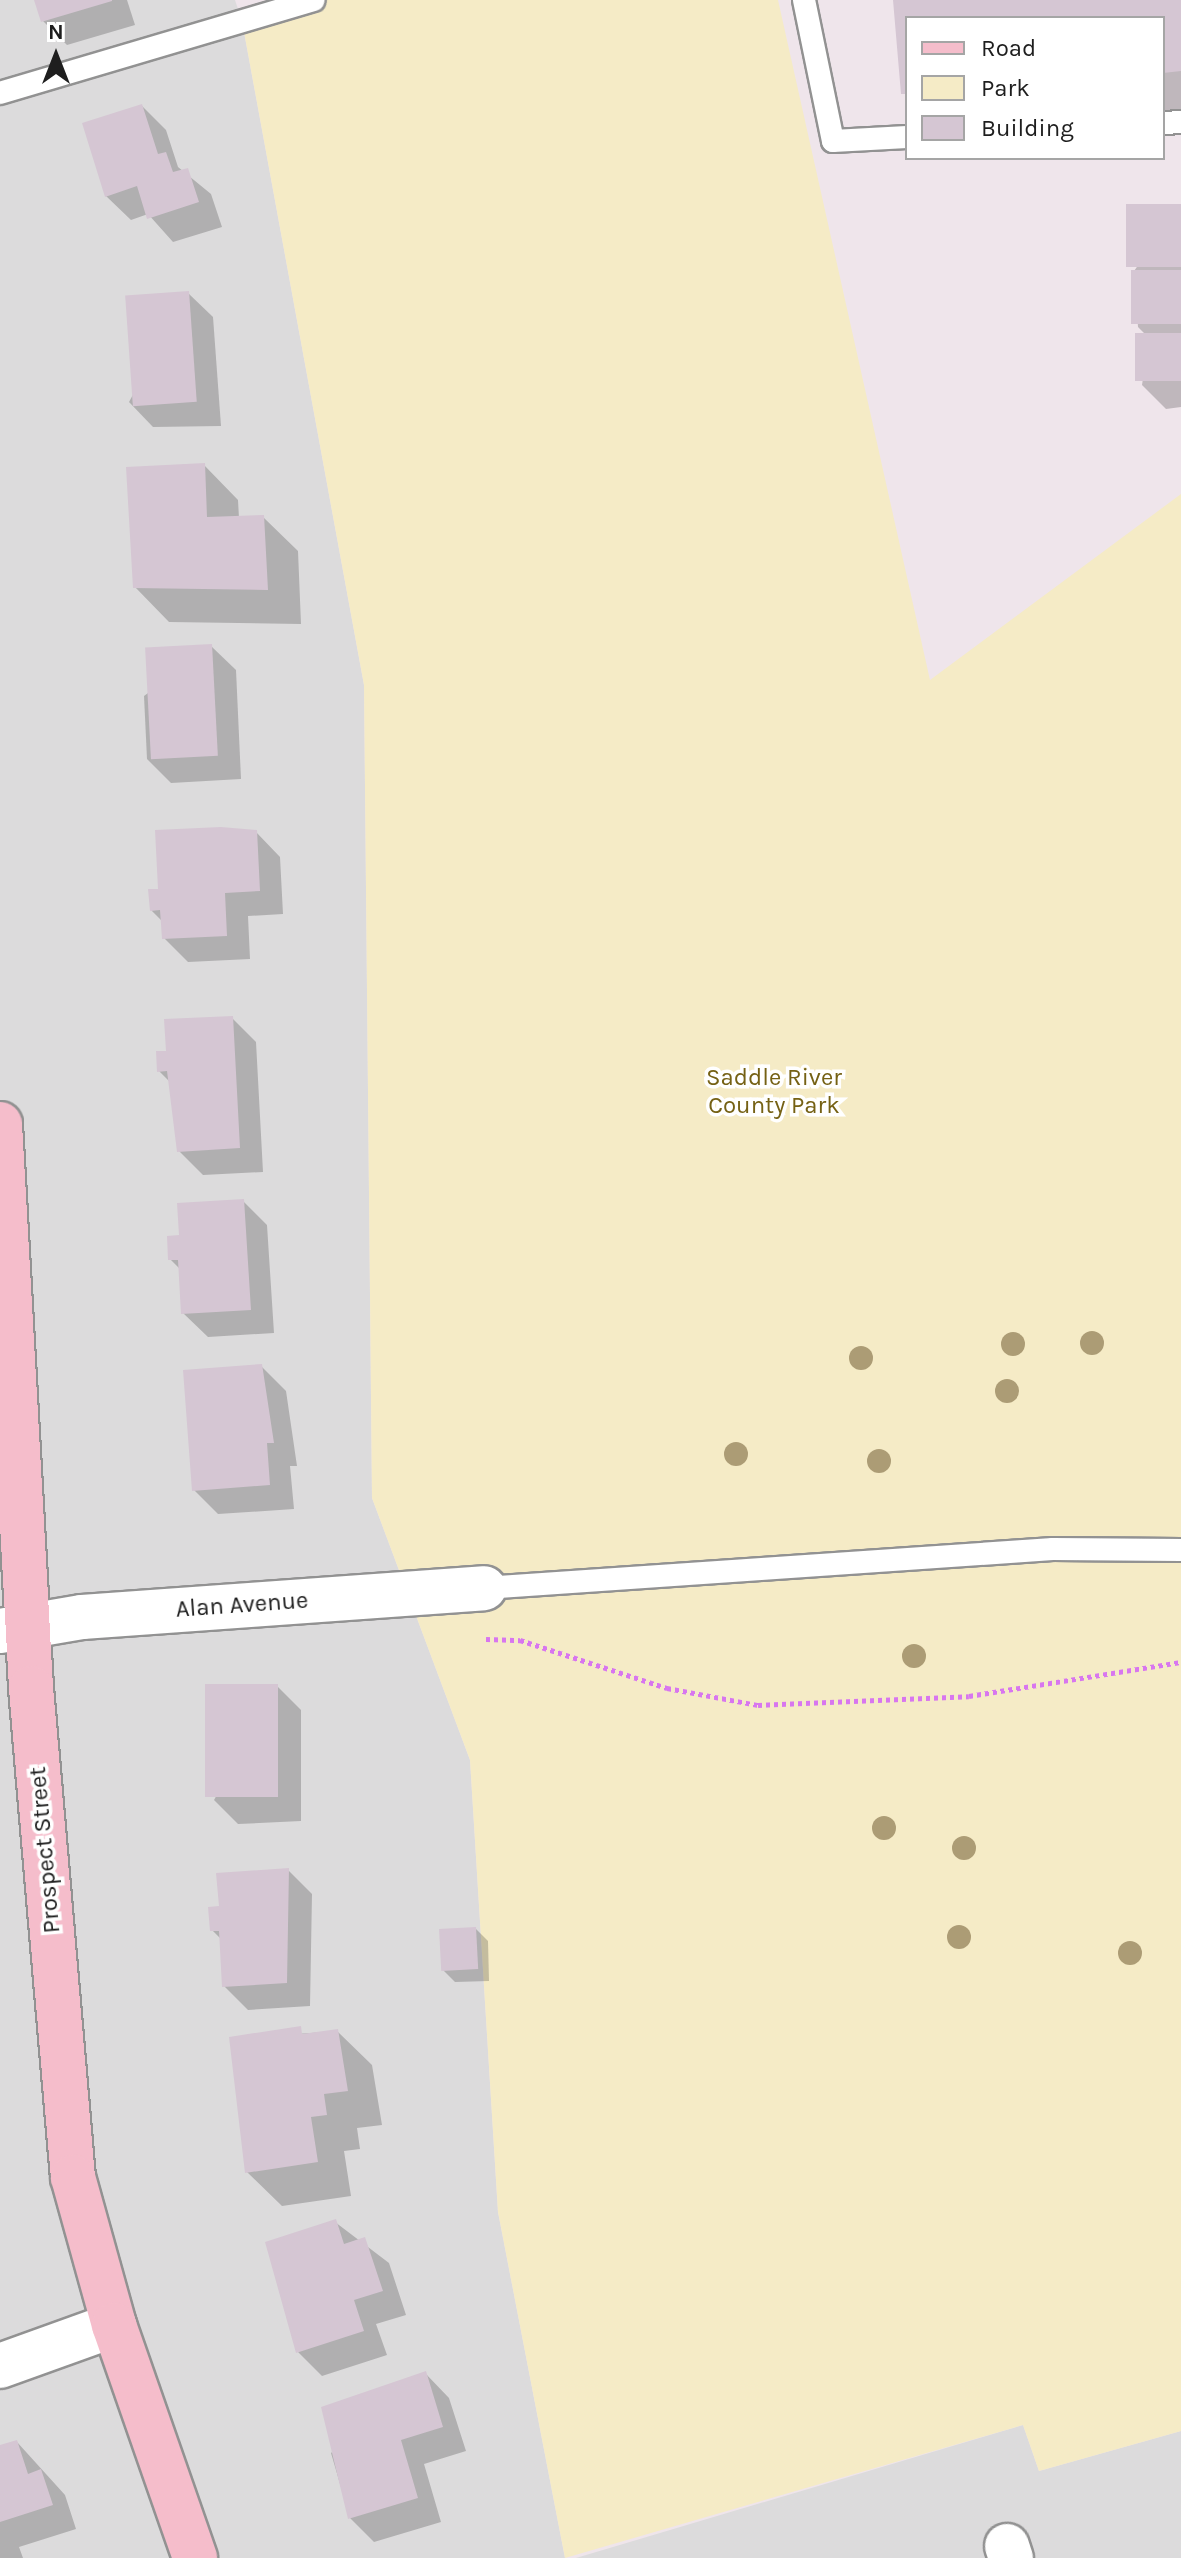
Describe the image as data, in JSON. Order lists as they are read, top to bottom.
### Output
{
  "streets": {
    "main road": ["Prospect Street"],
    "street": ["Alan Avenue"]
  },
  "crossings": [
    ["Alan Avenue", "Prospect Street"]
  ],
  "parks": ["Saddle River County Park"],
  "legend": ["Road", "Park", "Building"],
  "north": "top"
}
